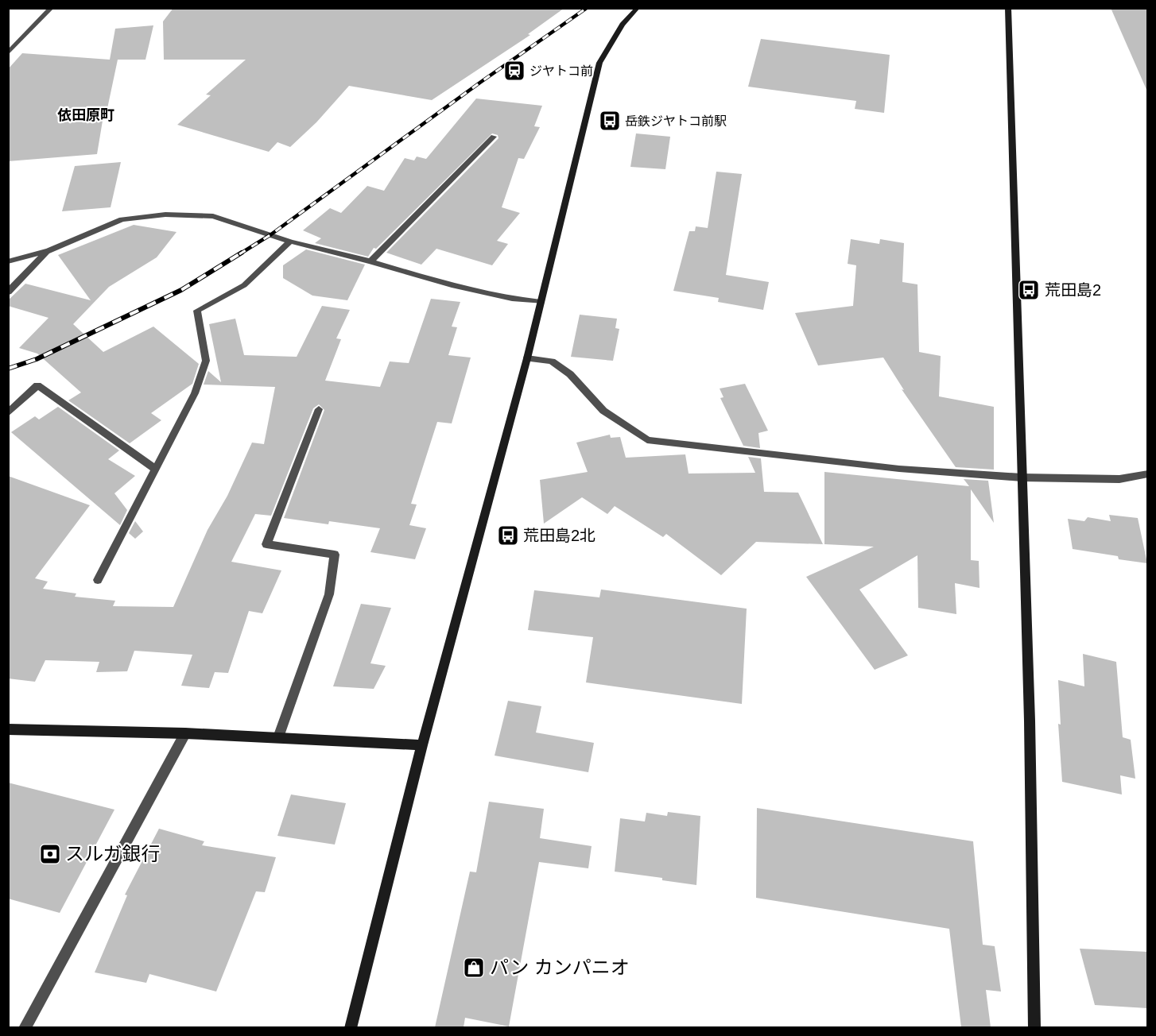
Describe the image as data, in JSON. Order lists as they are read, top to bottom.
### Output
{
  "districts": ["依田原町"],
  "places": {
    "station": ["ジヤトコ前"],
    "bus stop": ["岳鉄ジヤトコ前駅", "荒田島2", "荒田島2北"],
    "bank": ["スルガ銀行"],
    "shop": ["パン カンパニオ"]
  }
}
